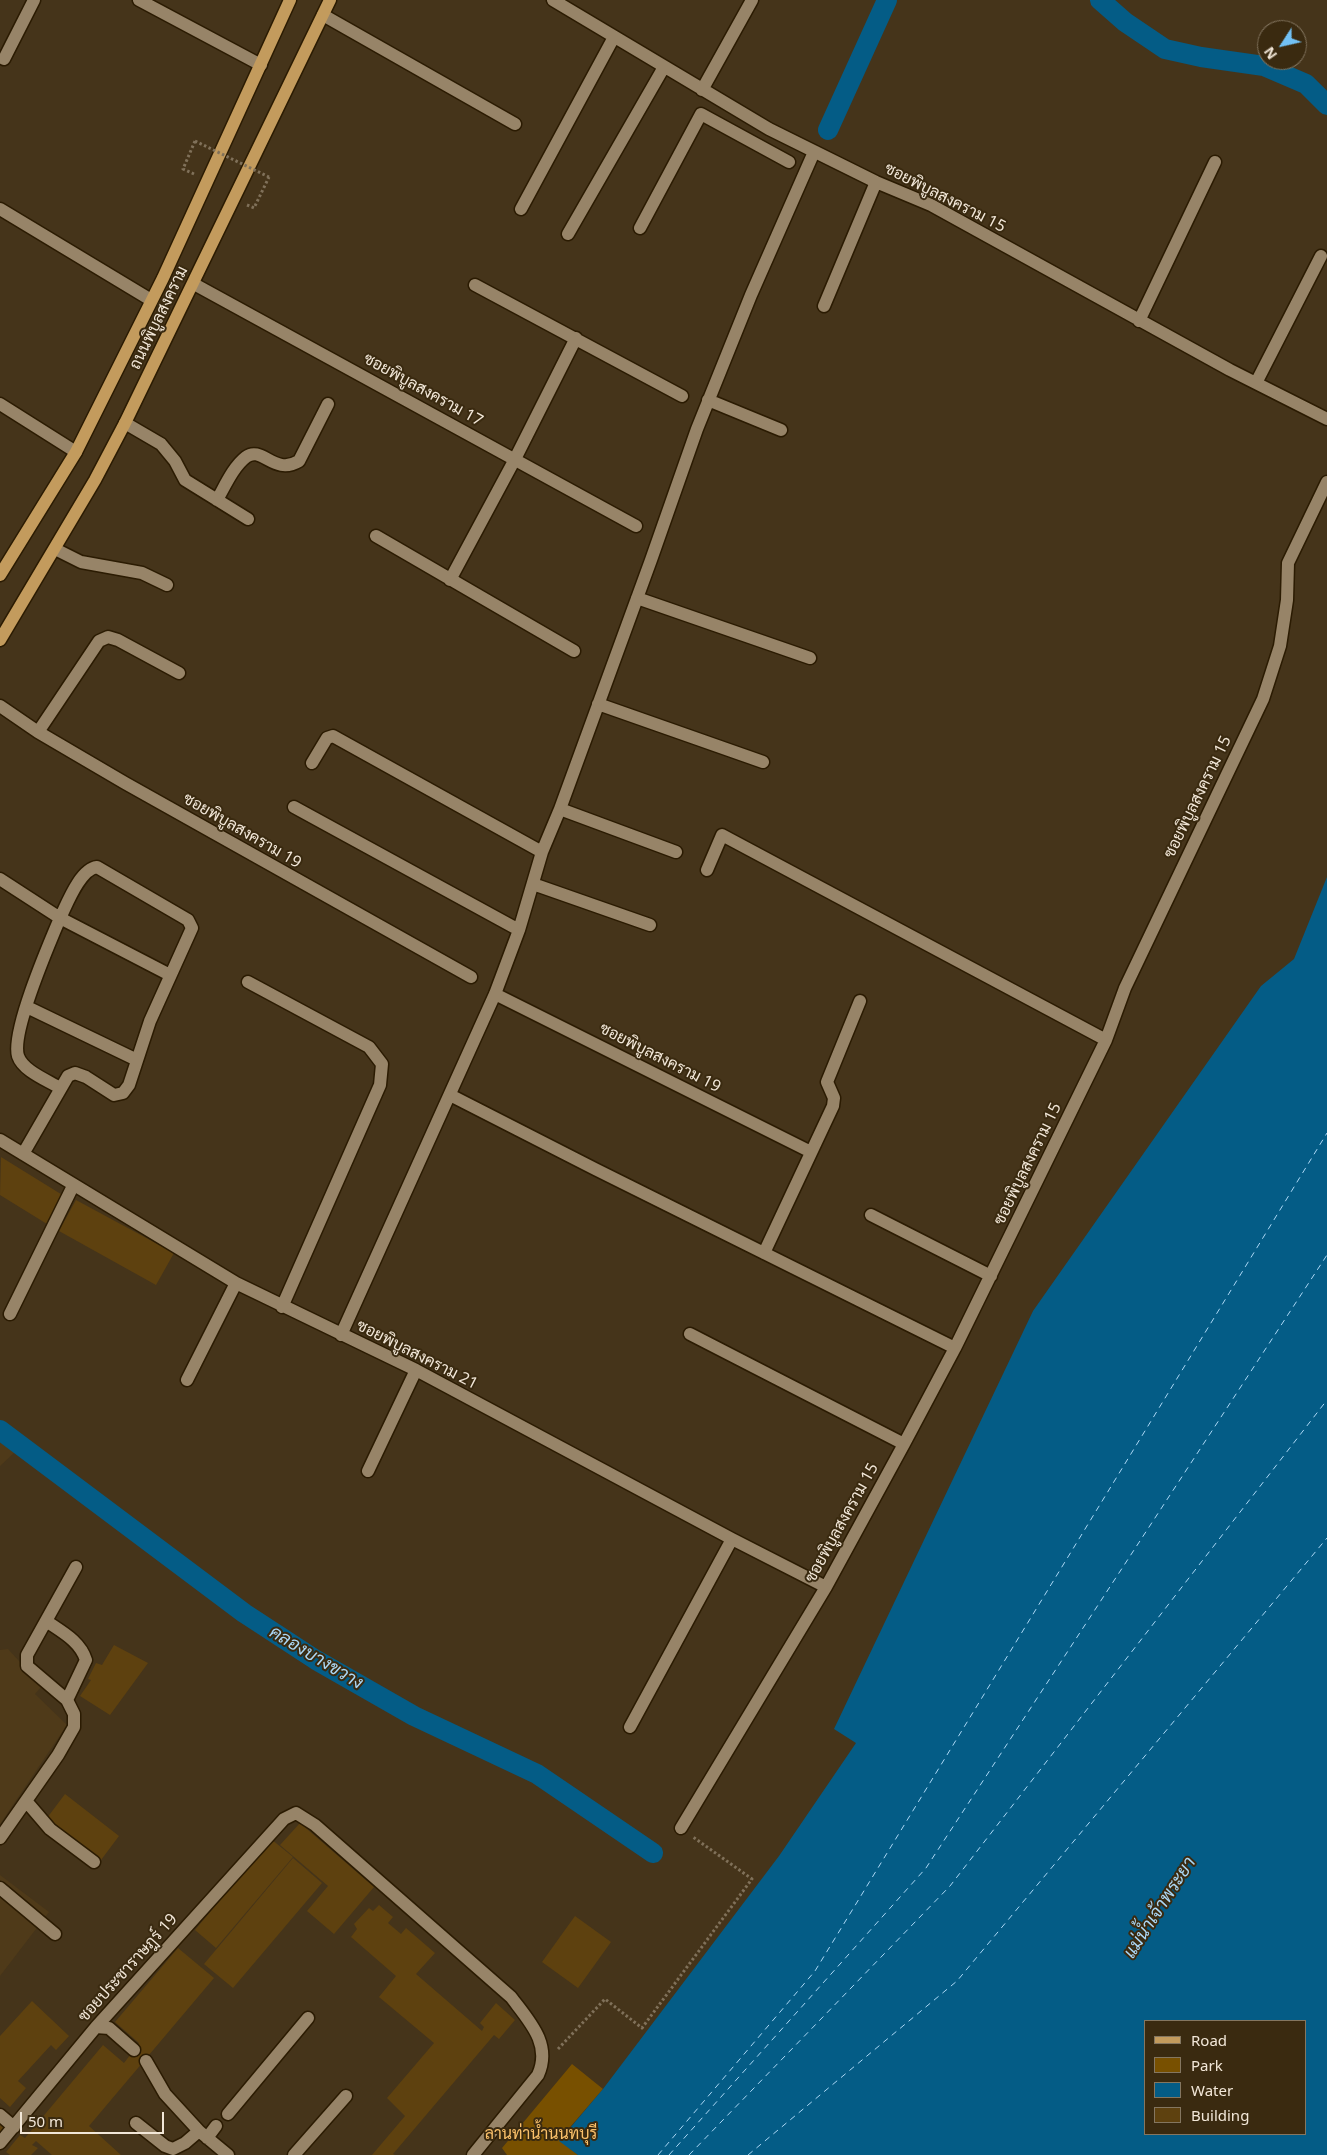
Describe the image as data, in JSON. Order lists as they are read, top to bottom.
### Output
{
  "streets": {
    "main road": ["ถนนพิบูลสงคราม"],
    "street": [
      "ซอยพิบูลสงคราม 15",
      "ซอยพิบูลสงคราม 17",
      "ซอยพิบูลสงคราม 19",
      "ซอยพิบูลสงคราม 21",
      "ซอยประชาราษฎร์ 19"
    ]
  },
  "crossings": [
    ["ซอยพิบูลสงคราม 15", "ซอยพิบูลสงคราม 21"],
    ["ถนนพิบูลสงคราม", "ซอยพิบูลสงคราม 17"]
  ],
  "water": ["คลองบางขวาง", "แม่น้ำเจ้าพระยา"],
  "parks": ["ลานท่าน้ำนนทบุรี"],
  "legend": [
    "Road",
    "Park",
    "Water",
    "Building"
  ],
  "scale_bar": "50 m",
  "north": "bottom left"
}
